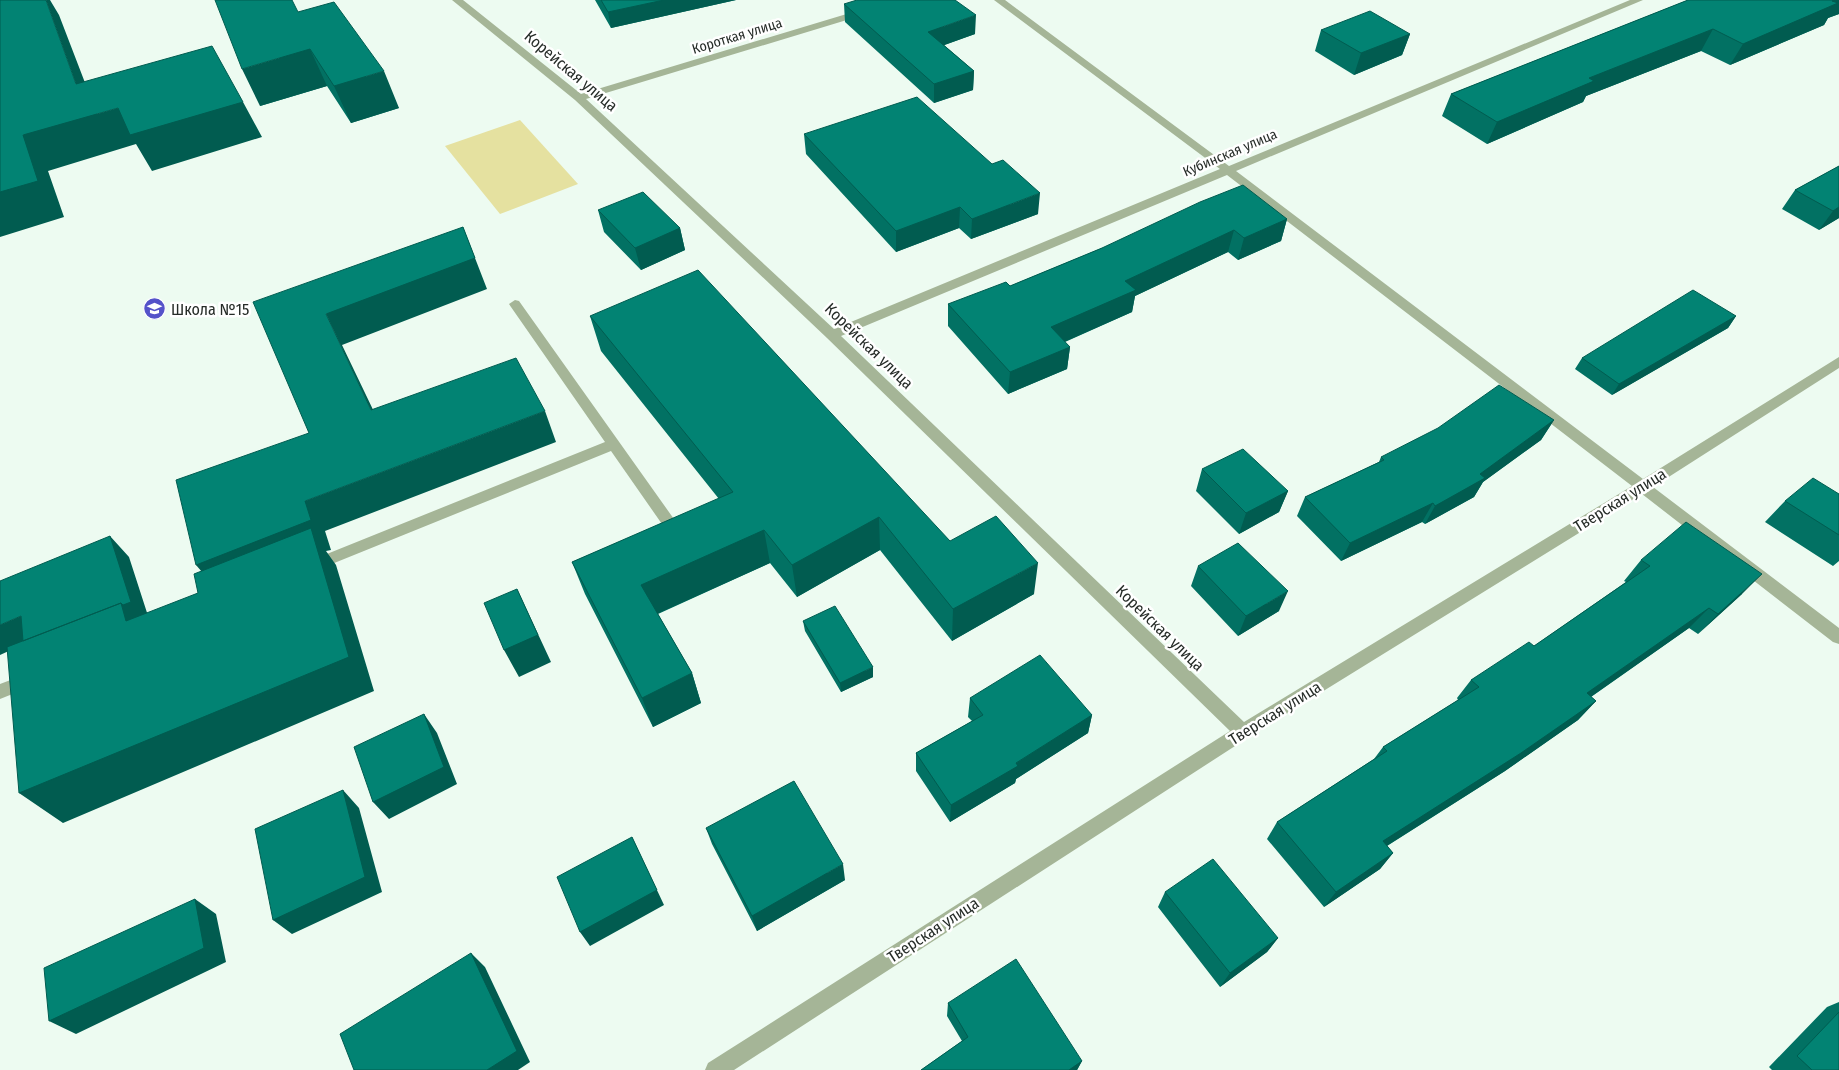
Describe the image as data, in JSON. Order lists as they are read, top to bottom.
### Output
{
  "streets": {
    "street": [
      "Короткая улица",
      "Корейская улица",
      "Кубинская улица",
      "Тверская улица"
    ]
  },
  "crossings": [
    ["Короткая улица", "Корейская улица"],
    ["Корейская улица", "Кубинская улица"],
    ["Корейская улица", "Тверская улица"]
  ],
  "places": {
    "school or university": ["Школа №15"]
  }
}
